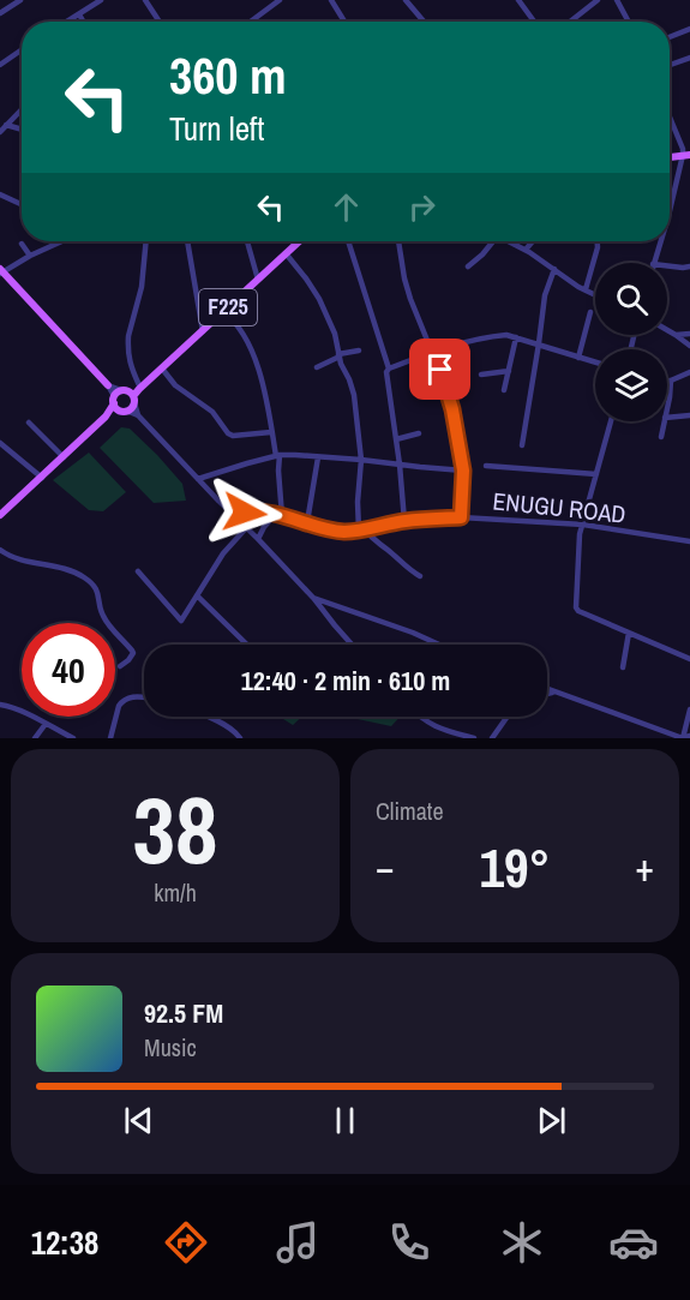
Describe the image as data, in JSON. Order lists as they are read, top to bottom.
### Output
{
  "streets": {
    "main road": ["F225"],
    "street": ["ENUGU ROAD"]
  },
  "page": {
    "turn": ["360 m", "Turn left"],
    "limit": "40",
    "trip": "12:40 · 2 min · 610 m",
    "tile": [
      ["38", "km/h"],
      "Climate"
    ],
    "heat": ["−", "19°", "+"],
    "song": ["92.5 FM", "Music"],
    "tabs": "12:38"
  }
}
